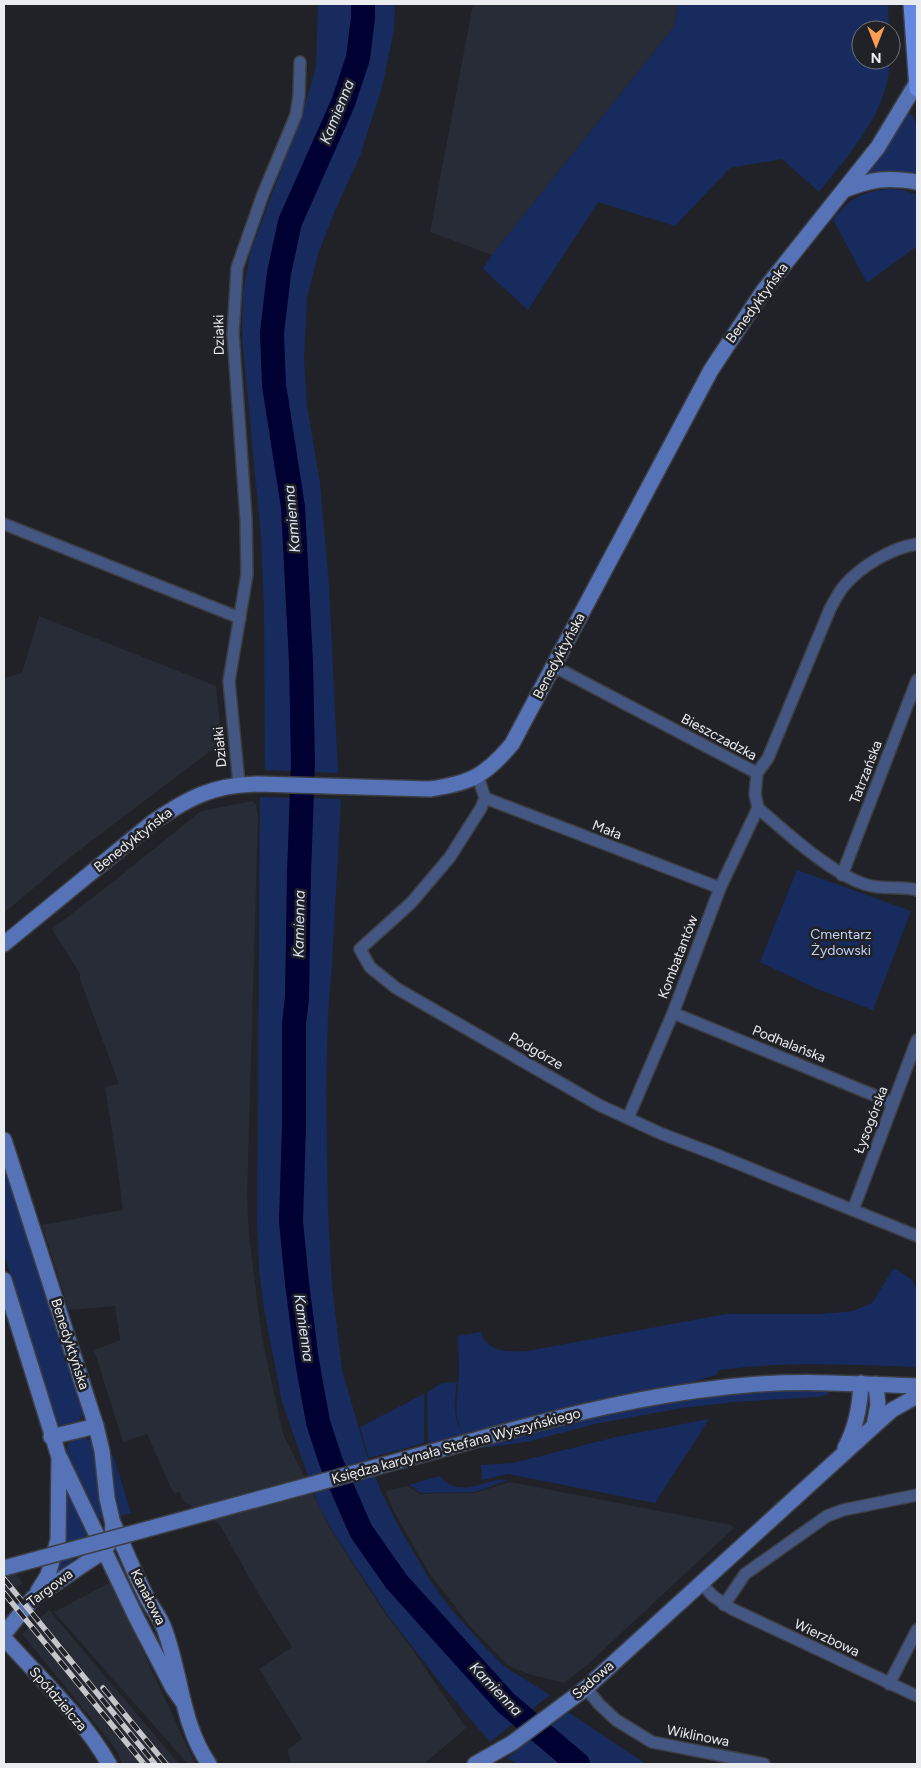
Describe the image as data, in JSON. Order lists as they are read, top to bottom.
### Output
{
  "streets": {
    "street": [
      "Benedyktyńska",
      "Działki",
      "Bieszczadzka",
      "Tatrzańska",
      "Mała",
      "Kombatantów",
      "Podhalańska",
      "Podgórze",
      "Łysogórska",
      "Księdza kardynała Stefana Wyszyńskiego",
      "Targowa",
      "Kanałowa",
      "Wierzbowa",
      "Sadowa",
      "Spółdzielcza",
      "Wiklinowa"
    ]
  },
  "crossings": [
    ["Benedyktyńska", "Działki"],
    ["Benedyktyńska", "Bieszczadzka"],
    ["Benedyktyńska", "Targowa"],
    ["Benedyktyńska", "Kanałowa"],
    ["Bieszczadzka", "Kombatantów"],
    ["Mała", "Kombatantów"],
    ["Mała", "Podgórze"],
    ["Kombatantów", "Podhalańska"],
    ["Kombatantów", "Podgórze"],
    ["Podhalańska", "Łysogórska"],
    ["Podgórze", "Łysogórska"],
    ["Księdza kardynała Stefana Wyszyńskiego", "Sadowa"],
    ["Targowa", "Kanałowa"],
    ["Sadowa", "Wiklinowa"]
  ],
  "water": ["Kamienna"],
  "parks": ["Cmentarz Żydowski"],
  "north": "bottom"
}
